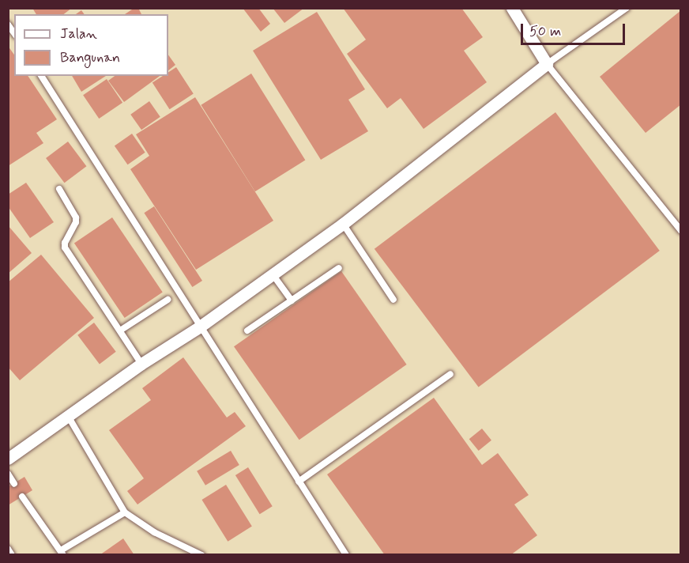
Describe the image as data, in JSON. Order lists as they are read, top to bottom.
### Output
{
  "legend": ["Jalan", "Bangunan"],
  "scale_bar": "50 m"
}
